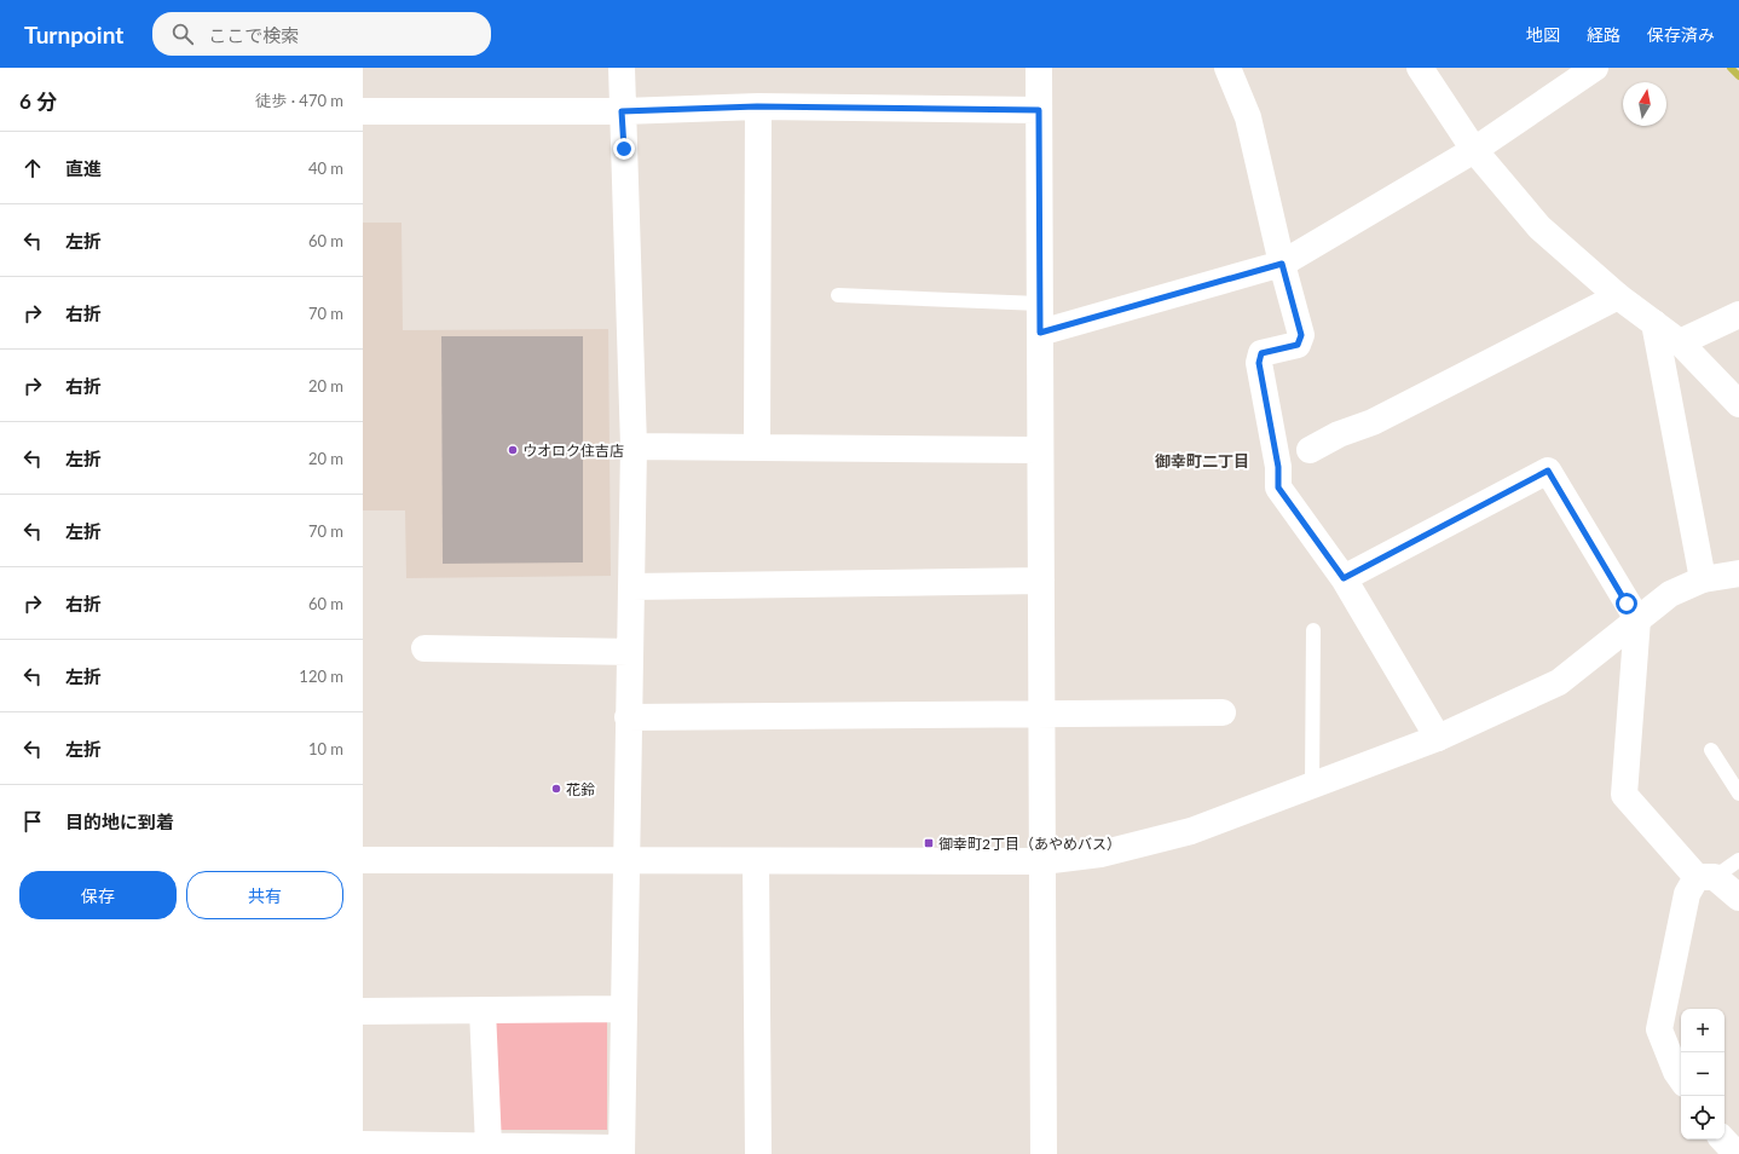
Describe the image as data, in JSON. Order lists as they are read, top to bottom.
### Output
{
  "districts": ["御幸町二丁目"],
  "places": {
    "other": ["ウオロク住吉店", "花鈴"],
    "transit": ["御幸町2丁目（あやめバス）"]
  },
  "north": "top",
  "page": {
    "header": "Turnpoint",
    "search": "ここで検索",
    "nav": ["地図", "経路", "保存済み"],
    "heading": ["6 分", "徒歩 · 470 m"],
    "list": [
      ["直進", "40 m"],
      ["左折", "60 m"],
      ["右折", "70 m"],
      ["右折", "20 m"],
      ["左折", "20 m"],
      ["左折", "70 m"],
      ["右折", "60 m"],
      ["左折", "120 m"],
      ["左折", "10 m"],
      "目的地に到着"
    ],
    "buttons": ["保存", "共有"],
    "map_buttons": ["+", "−"]
  }
}
